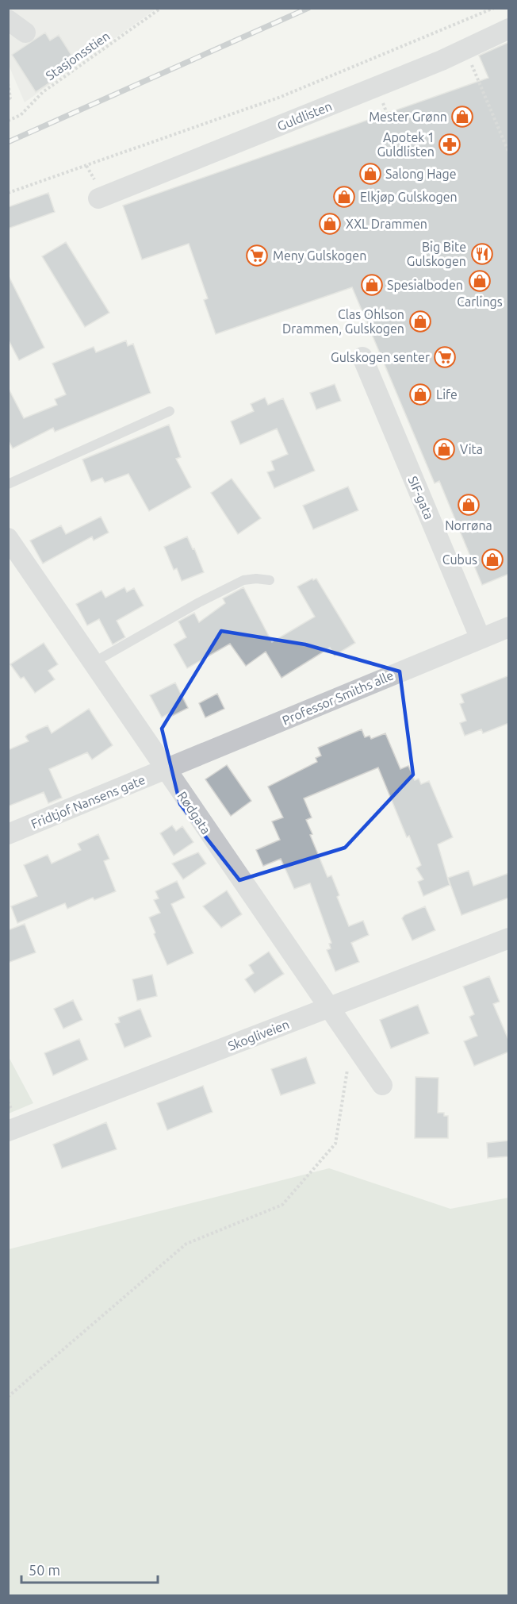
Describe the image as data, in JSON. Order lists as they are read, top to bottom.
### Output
{
  "streets": {
    "street": [
      "Guldlisten",
      "SIF-gata",
      "Professor Smiths alle",
      "Fridtjof Nansens gate",
      "Rødgata",
      "Skogliveien"
    ],
    "path": ["Stasjonsstien"]
  },
  "crossings": [
    ["SIF-gata", "Professor Smiths alle"],
    ["Professor Smiths alle", "Fridtjof Nansens gate"],
    ["Professor Smiths alle", "Rødgata"],
    ["Fridtjof Nansens gate", "Rødgata"],
    ["Rødgata", "Skogliveien"]
  ],
  "places": {
    "shop": [
      "Mester Grønn",
      "Salong Hage",
      "Elkjøp Gulskogen",
      "XXL Drammen",
      "Carlings",
      "Spesialboden",
      "Clas Ohlson Drammen, Gulskogen",
      "Life",
      "Vita",
      "Norrøna",
      "Cubus"
    ],
    "pharmacy": ["Apotek 1 Guldlisten"],
    "restaurant": ["Big Bite Gulskogen"],
    "supermarket": ["Meny Gulskogen", "Gulskogen senter"]
  },
  "scale_bar": "50 m"
}
